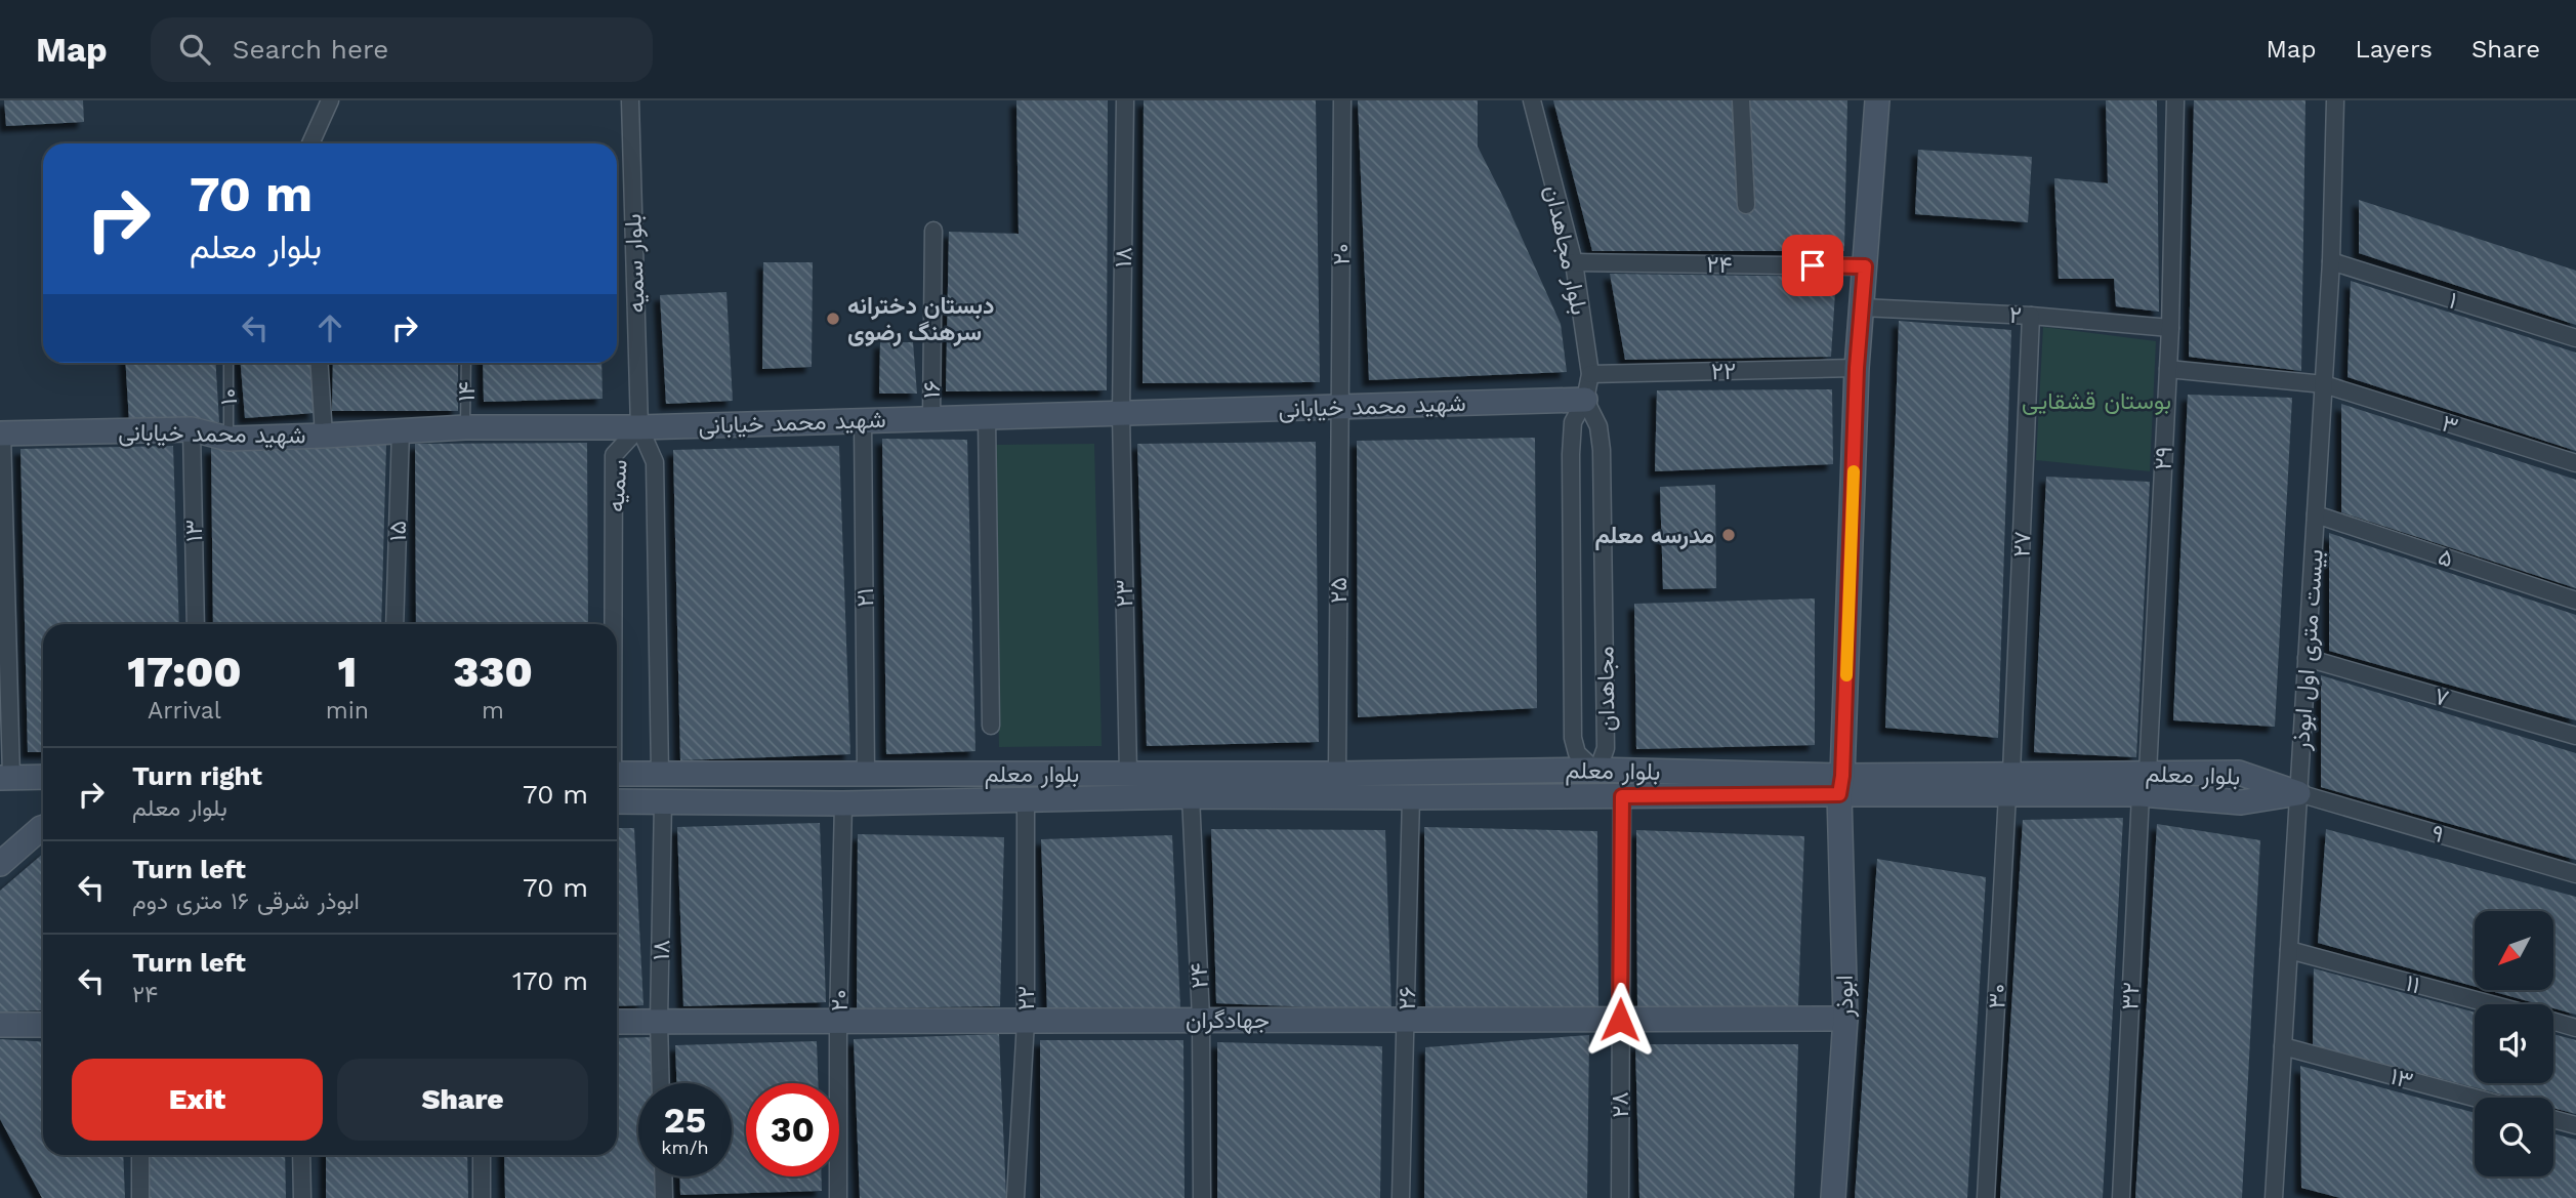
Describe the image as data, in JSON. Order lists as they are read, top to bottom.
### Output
{
  "streets": {
    "street": [
      "بلوار مجاهدان",
      "۲۰",
      "۱۸",
      "بلوار سمیه",
      "۲۴",
      "۱",
      "۲",
      "۲۲",
      "۱۶",
      "شهید محمد خیابانی",
      "۳",
      "۲۹",
      "سمیه",
      "۱۳",
      "۱۵",
      "۲۷",
      "۵",
      "۲۵",
      "۲۳",
      "۲۱",
      "بیست متری اول ابوذر",
      "مجاهدان",
      "۷",
      "بلوار معلم",
      "۹",
      "۱۱",
      "ابوذر",
      "۳۰",
      "۳۲",
      "۲۶",
      "جهادگران",
      "۲۸"
    ],
    "lane": ["۱۴", "۱۰"]
  },
  "crossings": [
    ["بلوار مجاهدان", "۲۴"],
    ["بلوار مجاهدان", "۲۲"],
    ["بلوار مجاهدان", "شهید محمد خیابانی"],
    ["بلوار مجاهدان", "مجاهدان"],
    ["۲۰", "شهید محمد خیابانی"],
    ["۲۰", "۲۵"],
    ["۲۰", "بلوار معلم"],
    ["۲۰", "جهادگران"],
    ["۱۸", "شهید محمد خیابانی"],
    ["۱۸", "۲۳"],
    ["۱۸", "بلوار معلم"],
    ["۱۸", "جهادگران"],
    ["بلوار سمیه", "شهید محمد خیابانی"],
    ["بلوار سمیه", "سمیه"],
    ["۲۴", "بلوار معلم"],
    ["۲۴", "ابوذر"],
    ["۲۴", "جهادگران"],
    ["۱", "بیست متری اول ابوذر"],
    ["۲", "۲۹"],
    ["۲", "۲۷"],
    ["۲", "ابوذر"],
    ["۲۲", "بلوار معلم"],
    ["۲۲", "ابوذر"],
    ["۲۲", "جهادگران"],
    ["۱۶", "شهید محمد خیابانی"],
    ["۱۴", "شهید محمد خیابانی"],
    ["۱۰", "شهید محمد خیابانی"],
    ["شهید محمد خیابانی", "سمیه"],
    ["شهید محمد خیابانی", "۱۳"],
    ["شهید محمد خیابانی", "۱۵"],
    ["شهید محمد خیابانی", "۲۵"],
    ["شهید محمد خیابانی", "۲۳"],
    ["شهید محمد خیابانی", "۲۱"],
    ["شهید محمد خیابانی", "مجاهدان"],
    ["۳", "۲۹"],
    ["۳", "بیست متری اول ابوذر"],
    ["۲۹", "بلوار معلم"],
    ["۲۹", "۳۲"],
    ["سمیه", "بلوار معلم"],
    ["۱۳", "بیست متری اول ابوذر"],
    ["۲۷", "بلوار معلم"],
    ["۲۷", "۳۰"],
    ["۵", "بیست متری اول ابوذر"],
    ["۲۵", "بلوار معلم"],
    ["۲۳", "بلوار معلم"],
    ["۲۱", "بلوار معلم"],
    ["بیست متری اول ابوذر", "۷"],
    ["بیست متری اول ابوذر", "بلوار معلم"],
    ["بیست متری اول ابوذر", "۹"],
    ["بیست متری اول ابوذر", "۱۱"],
    ["مجاهدان", "بلوار معلم"],
    ["بلوار معلم", "۹"],
    ["بلوار معلم", "ابوذر"],
    ["بلوار معلم", "۳۰"],
    ["بلوار معلم", "۳۲"],
    ["بلوار معلم", "۲۶"],
    ["بلوار معلم", "۲۸"],
    ["ابوذر", "جهادگران"],
    ["۲۶", "جهادگران"],
    ["جهادگران", "۲۸"]
  ],
  "parks": ["بوستان قشقایی"],
  "places": ["دبستان دخترانه سرهنگ رضوی", "مدرسه معلم"],
  "north": "bottom left",
  "page": {
    "header": "Map",
    "search": "Search here",
    "nav": ["Map", "Layers", "Share"],
    "turn": ["70 m", "بلوار معلم"],
    "eta": [
      "17:00",
      "Arrival",
      "1",
      "min",
      "330",
      "m"
    ],
    "list": [
      {
        "name": "Turn right",
        "note": "بلوار معلم",
        "value": "70 m"
      },
      {
        "name": "Turn left",
        "note": "ابوذر شرقی ۱۶ متری دوم",
        "value": "70 m"
      },
      {
        "name": "Turn left",
        "note": "۲۴",
        "value": "170 m"
      }
    ],
    "buttons": ["Exit", "Share"],
    "speed": "25 km/h",
    "limit": "30"
  }
}
